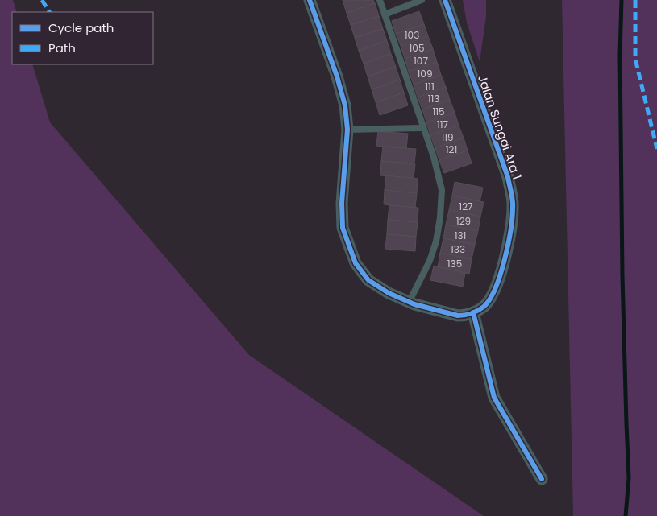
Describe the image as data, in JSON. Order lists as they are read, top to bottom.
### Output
{
  "streets": {
    "street": ["Jalan Sungai Ara 1"]
  },
  "house_numbers": [
    "103",
    "105",
    "107",
    "109",
    "111",
    "113",
    "115",
    "117",
    "119",
    "121",
    "127",
    "129",
    "131",
    "133",
    "135"
  ],
  "legend": ["Cycle path", "Path"]
}
